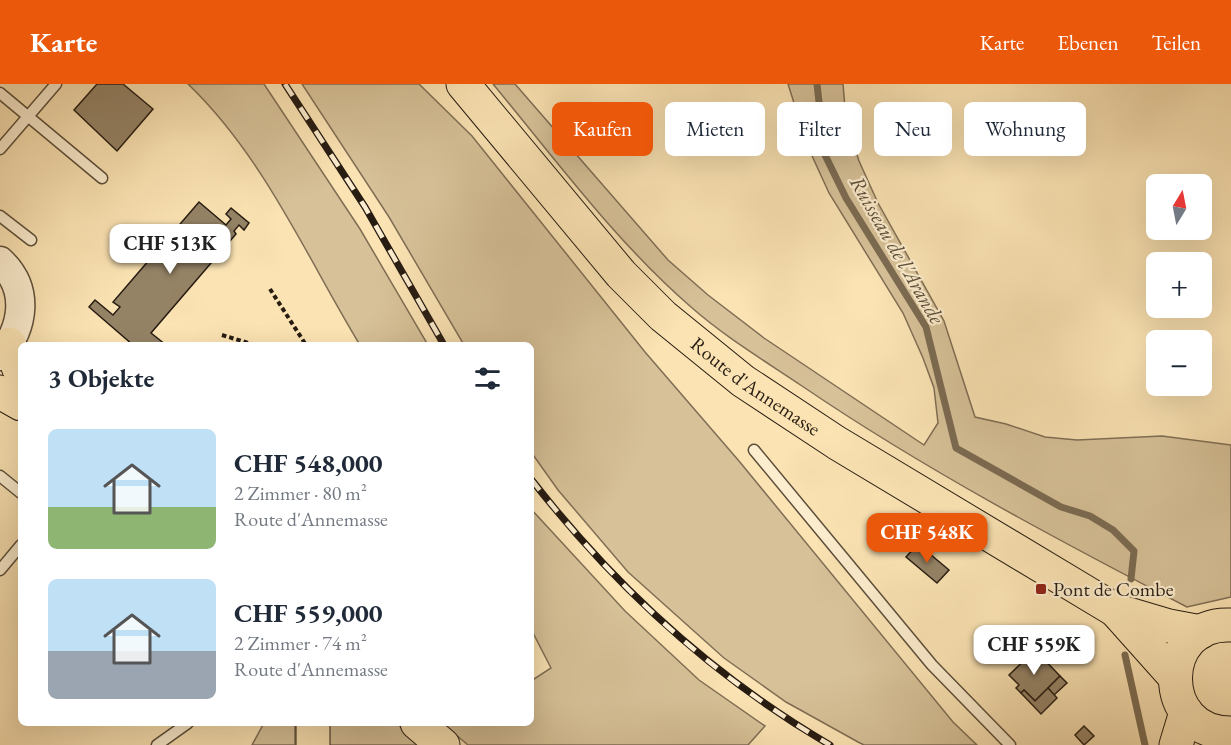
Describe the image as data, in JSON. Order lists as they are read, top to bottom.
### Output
{
  "streets": {
    "main road": ["Route d'Annemasse"]
  },
  "water": ["Ruisseau de l'Arande"],
  "places": {
    "transit": ["Pont de Combe"]
  },
  "north": "top",
  "page": {
    "header": "Karte",
    "nav": ["Karte", "Ebenen", "Teilen"],
    "chip": [
      "Kaufen",
      "Mieten",
      "Filter",
      "Neu",
      "Wohnung"
    ],
    "map_buttons": ["+", "−"],
    "price": ["CHF 513K", "CHF 548K", "CHF 559K"],
    "heading": "3 Objekte",
    "list": [
      {
        "name": "CHF 548,000",
        "note": "2 Zimmer · 80 m² · Route d'Annemasse"
      },
      {
        "name": "CHF 559,000",
        "note": "2 Zimmer · 74 m² · Route d'Annemasse"
      }
    ]
  }
}
